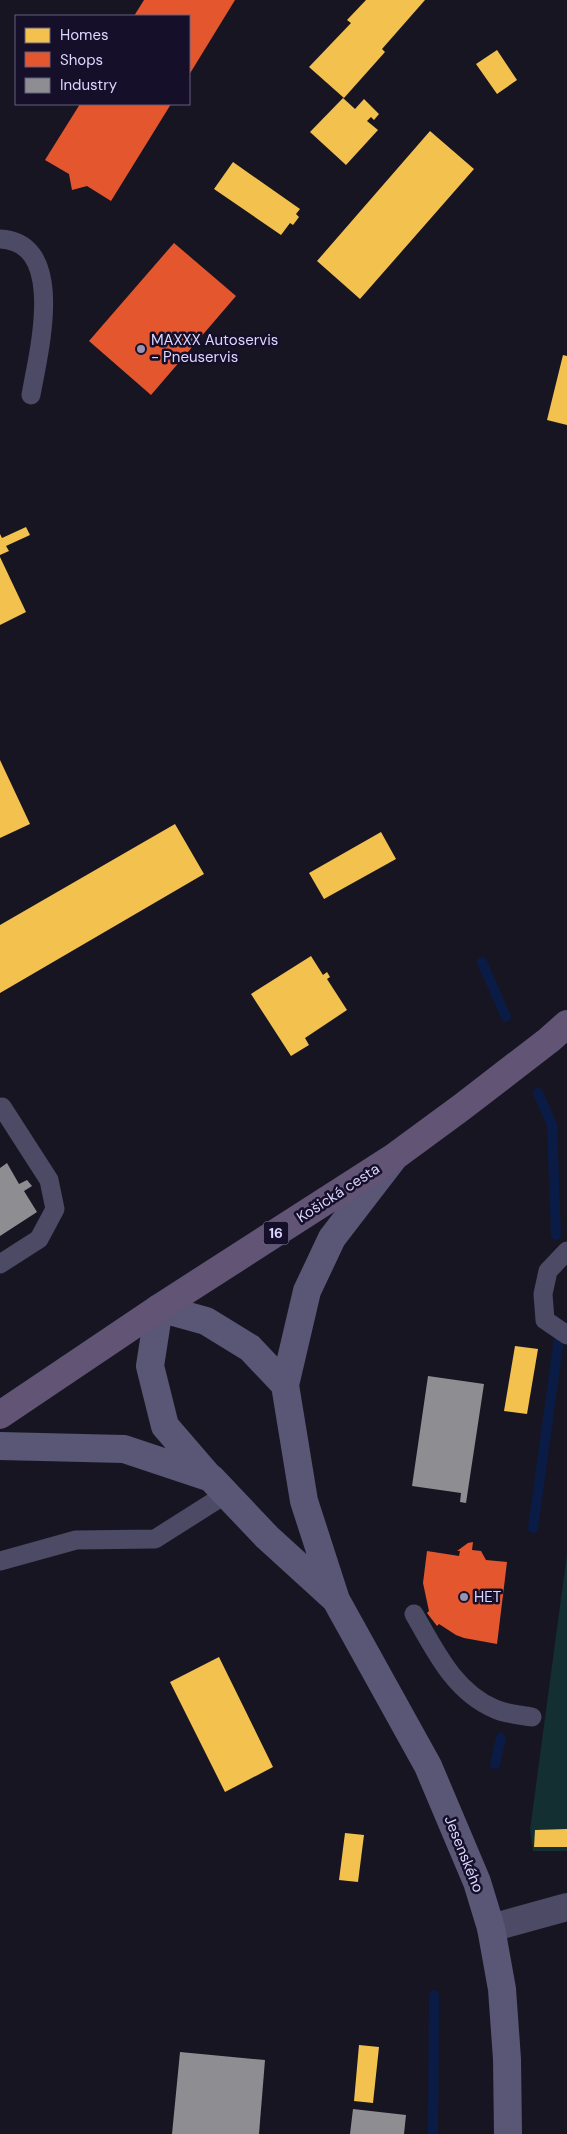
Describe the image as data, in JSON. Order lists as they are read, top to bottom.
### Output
{
  "streets": {
    "main road": ["Košická cesta", "16"],
    "street": ["Jesenského"]
  },
  "places": ["MAXXX Autoservis - Pneuservis", "HET"],
  "legend": ["Homes", "Shops", "Industry"]
}
